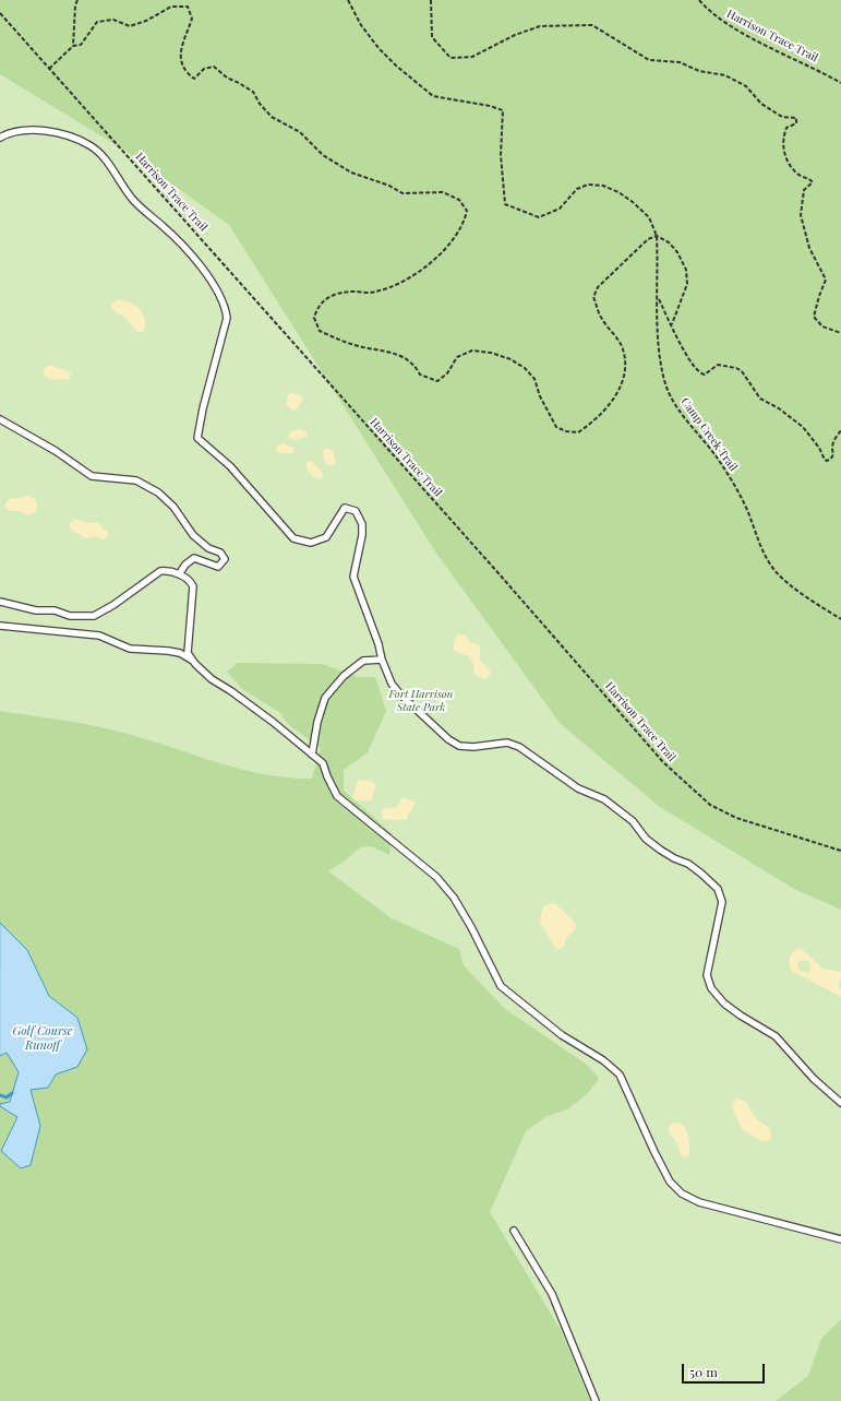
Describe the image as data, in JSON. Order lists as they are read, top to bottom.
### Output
{
  "streets": {
    "path": ["Harrison Trace Trail", "Camp Creek Trail"]
  },
  "water": ["Golf Course Runoff"],
  "parks": ["Fort Harrison State Park"],
  "scale_bar": "50 m"
}
